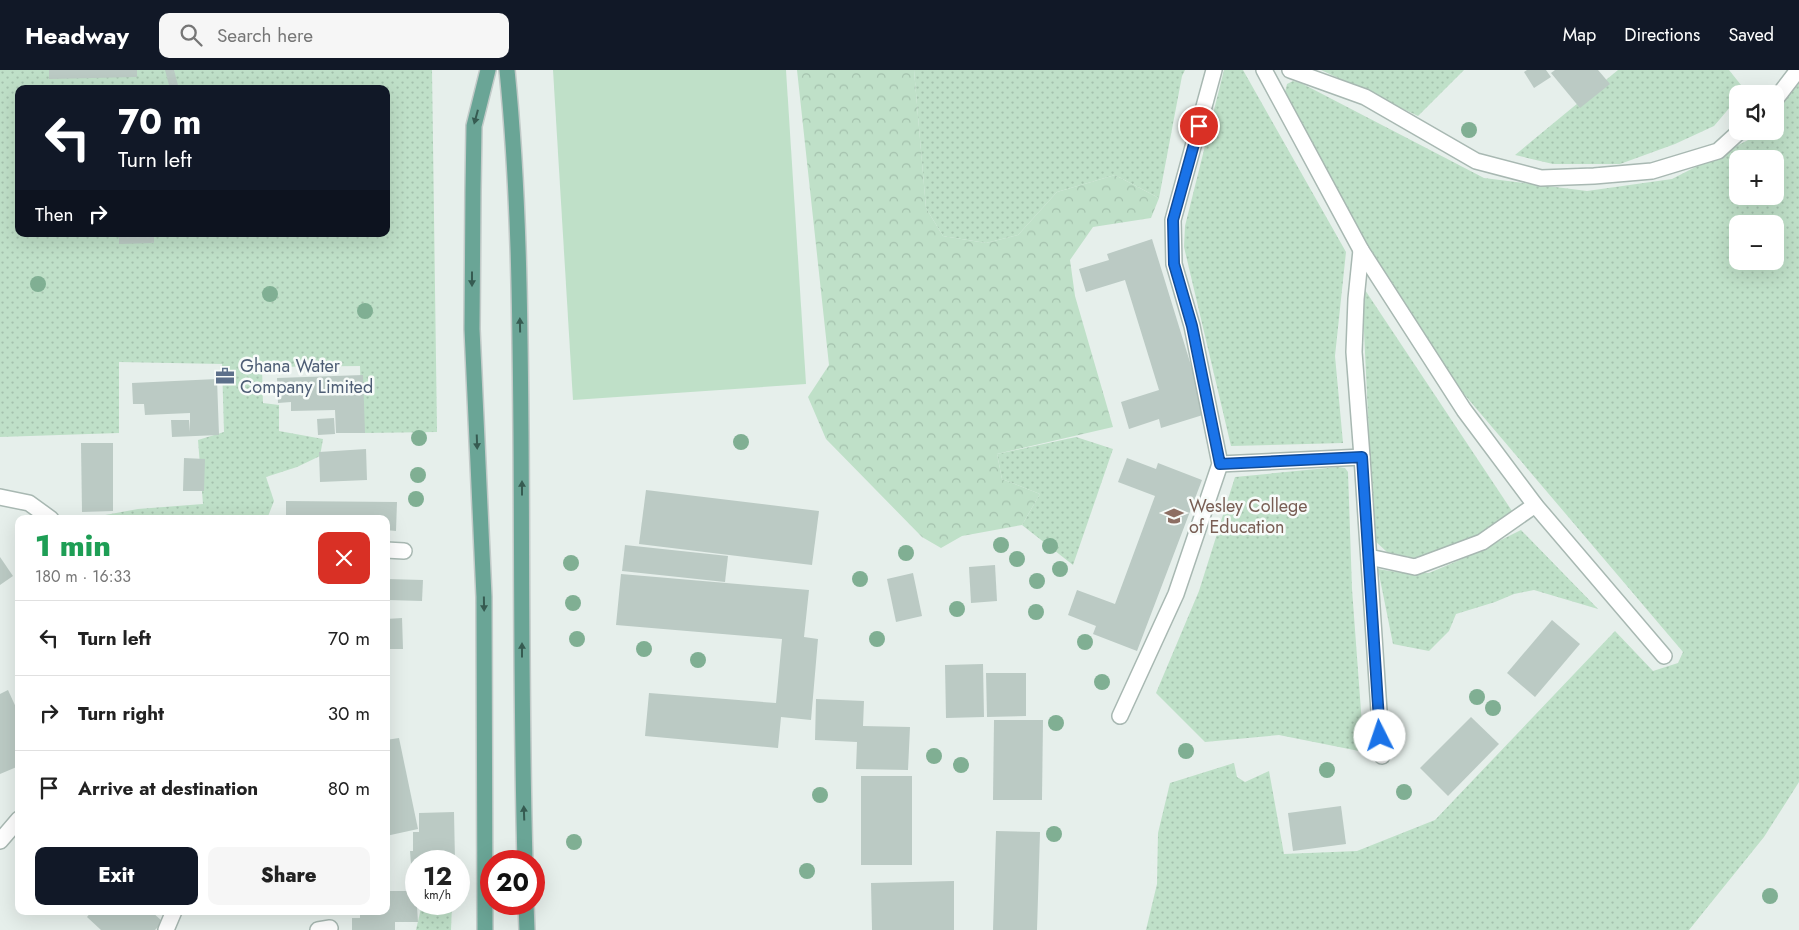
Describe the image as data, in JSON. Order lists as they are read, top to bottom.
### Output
{
  "places": {
    "office": ["Ghana Water Company Limited"],
    "school or university": ["Wesley College of Education"]
  },
  "page": {
    "header": "Headway",
    "search": "Search here",
    "nav": ["Map", "Directions", "Saved"],
    "map_buttons": ["+", "−"],
    "turn": ["70 m", "Turn left"],
    "then": "Then",
    "heading": ["1 min", "180 m · 16:33"],
    "list": [
      {
        "name": "Turn left",
        "value": "70 m"
      },
      {
        "name": "Turn right",
        "value": "30 m"
      },
      {
        "name": "Arrive at destination",
        "value": "80 m"
      }
    ],
    "buttons": ["Exit", "Share"],
    "speed": "12 km/h",
    "limit": "20"
  }
}
